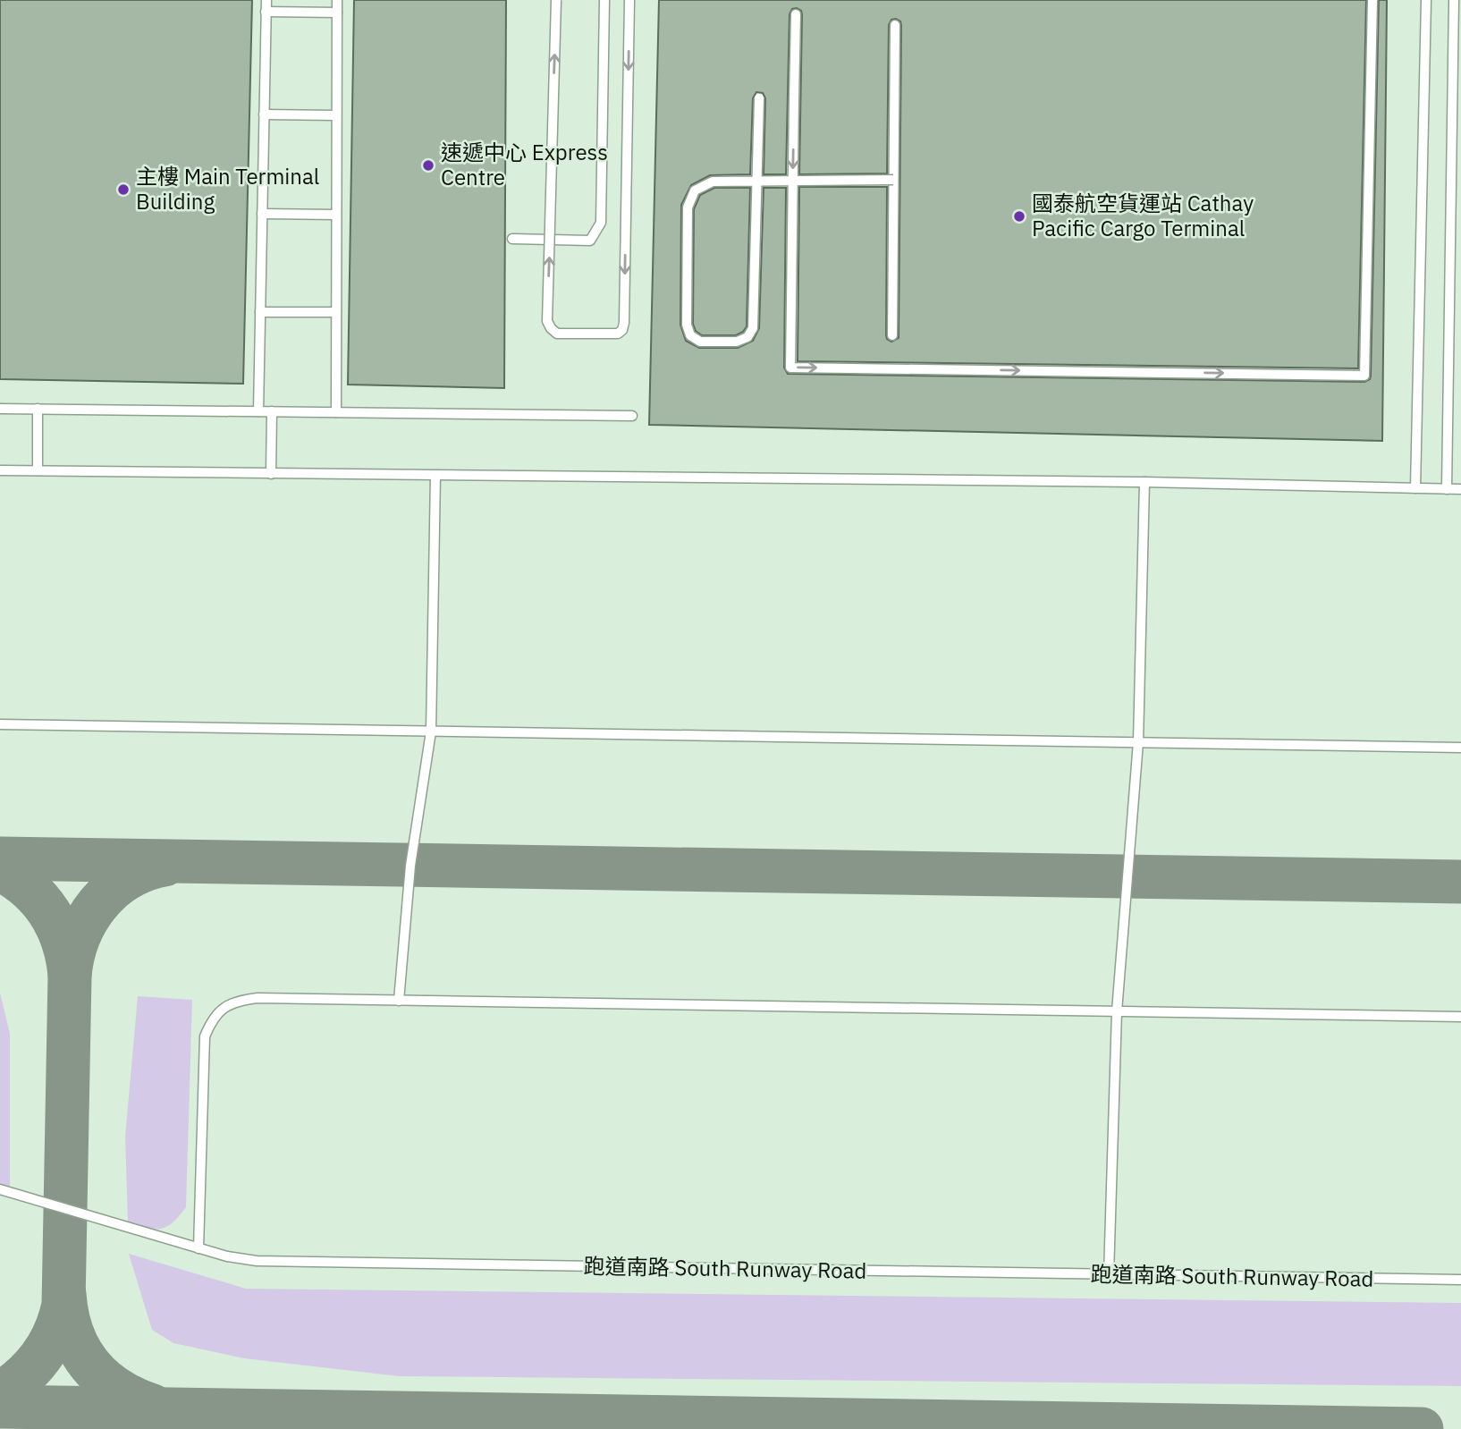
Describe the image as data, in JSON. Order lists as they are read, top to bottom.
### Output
{
  "streets": {
    "lane": ["跑道南路 South Runway Road"]
  },
  "places": ["速遞中心 Express Centre", "主樓 Main Terminal Building", "國泰航空貨運站 Cathay Pacific Cargo Terminal"]
}
